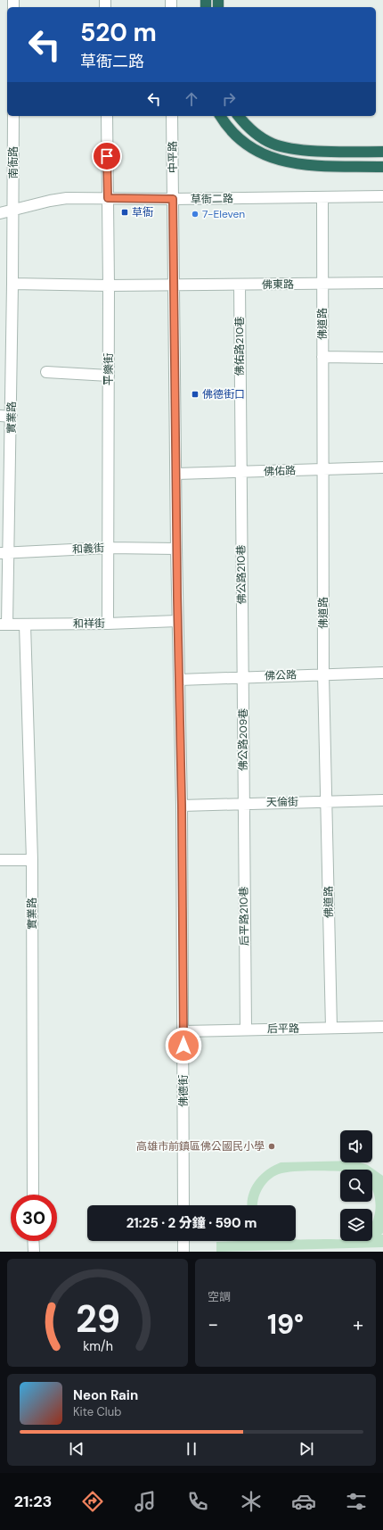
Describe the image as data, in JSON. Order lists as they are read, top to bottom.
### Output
{
  "streets": {
    "street": [
      "中平路",
      "南衙路",
      "草衙二路",
      "佛東路",
      "佛道路",
      "佛佑路210巷",
      "平樂街",
      "實業路",
      "佛佑路",
      "和義街",
      "佛公路210巷",
      "和祥街",
      "佛公路",
      "佛公路209巷",
      "天倫街",
      "后平路210巷",
      "后平路",
      "佛德街"
    ]
  },
  "crossings": [
    ["中平路", "草衙二路"],
    ["中平路", "佛德街"],
    ["南衙路", "草衙二路"],
    ["南衙路", "實業路"],
    ["草衙二路", "佛道路"],
    ["草衙二路", "平樂街"],
    ["草衙二路", "實業路"],
    ["草衙二路", "佛德街"],
    ["佛東路", "佛道路"],
    ["佛東路", "佛佑路210巷"],
    ["佛東路", "平樂街"],
    ["佛東路", "佛德街"],
    ["佛道路", "佛佑路"],
    ["佛道路", "佛公路"],
    ["佛道路", "天倫街"],
    ["佛道路", "后平路"],
    ["佛佑路210巷", "佛佑路"],
    ["佛佑路210巷", "佛公路210巷"],
    ["平樂街", "和義街"],
    ["平樂街", "和祥街"],
    ["實業路", "和義街"],
    ["實業路", "和祥街"],
    ["佛佑路", "佛公路210巷"],
    ["佛佑路", "佛德街"],
    ["和義街", "佛德街"],
    ["佛公路210巷", "佛公路"],
    ["佛公路210巷", "佛公路209巷"],
    ["和祥街", "佛德街"],
    ["佛公路", "佛公路209巷"],
    ["佛公路", "佛德街"],
    ["佛公路209巷", "天倫街"],
    ["佛公路209巷", "后平路210巷"],
    ["天倫街", "后平路210巷"],
    ["天倫街", "佛德街"],
    ["后平路210巷", "后平路"],
    ["后平路", "佛德街"]
  ],
  "places": {
    "transit": ["草衙", "佛德街口"],
    "other": ["7-Eleven", "高雄市前鎮區佛公國民小學"]
  },
  "page": {
    "turn": ["520 m", "草衙二路"],
    "limit": "30",
    "trip": "21:25 · 2 分鐘 · 590 m",
    "tile": "空調",
    "heat": ["−", "19°", "+"],
    "song": ["Neon Rain", "Kite Club"],
    "tabs": "21:23",
    "gauge": ["29", "km/h"]
  }
}
